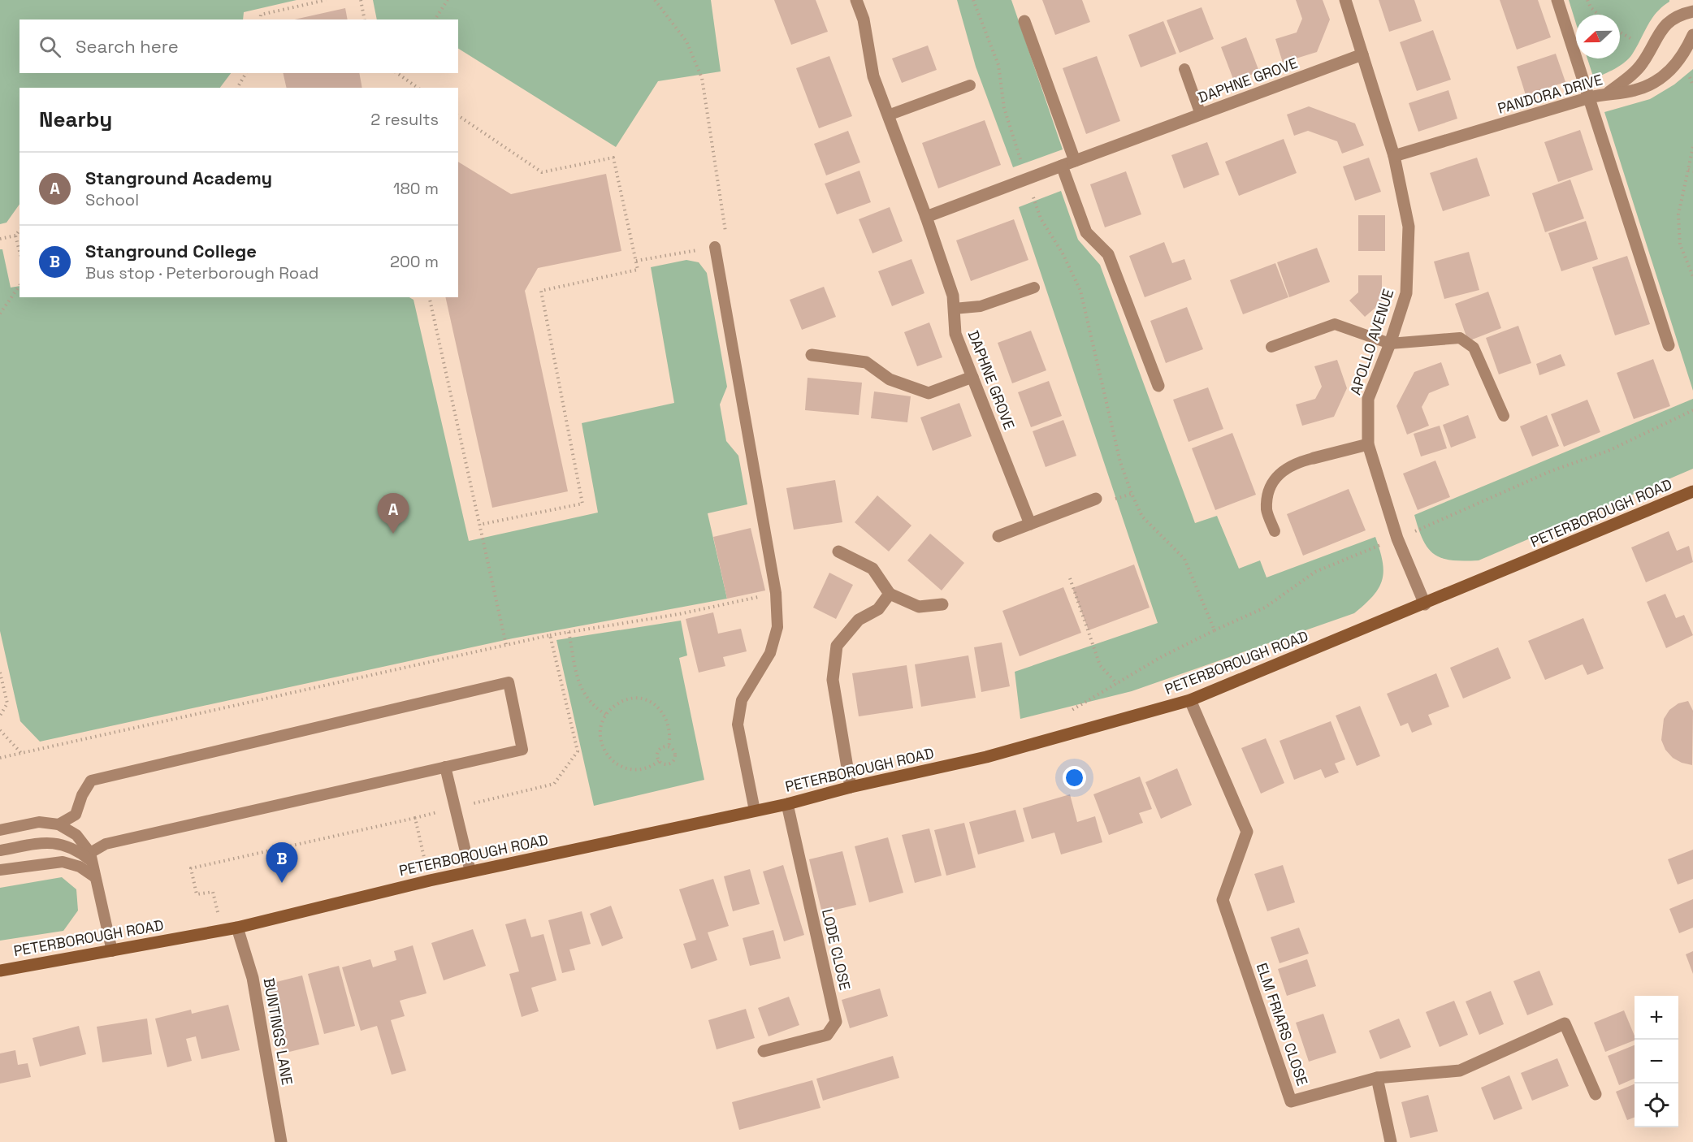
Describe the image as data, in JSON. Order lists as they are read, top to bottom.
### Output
{
  "streets": {
    "main road": ["PETERBOROUGH ROAD"],
    "street": [
      "DAPHNE GROVE",
      "PANDORA DRIVE",
      "APOLLO AVENUE",
      "LODE CLOSE",
      "ELM FRIARS CLOSE",
      "BUNTINGS LANE"
    ]
  },
  "crossings": [
    ["DAPHNE GROVE", "APOLLO AVENUE"],
    ["PANDORA DRIVE", "APOLLO AVENUE"],
    ["APOLLO AVENUE", "PETERBOROUGH ROAD"],
    ["PETERBOROUGH ROAD", "LODE CLOSE"],
    ["PETERBOROUGH ROAD", "ELM FRIARS CLOSE"],
    ["PETERBOROUGH ROAD", "BUNTINGS LANE"]
  ],
  "north": "left",
  "page": {
    "search": "Search here",
    "heading": ["Nearby", "2 results"],
    "list": [
      {
        "mark": "A",
        "name": "Stanground Academy",
        "note": "School",
        "value": "180 m"
      },
      {
        "mark": "B",
        "name": "Stanground College",
        "note": "Bus stop · Peterborough Road",
        "value": "200 m"
      }
    ],
    "pins": ["A", "B"],
    "map_buttons": ["+", "−"]
  }
}
